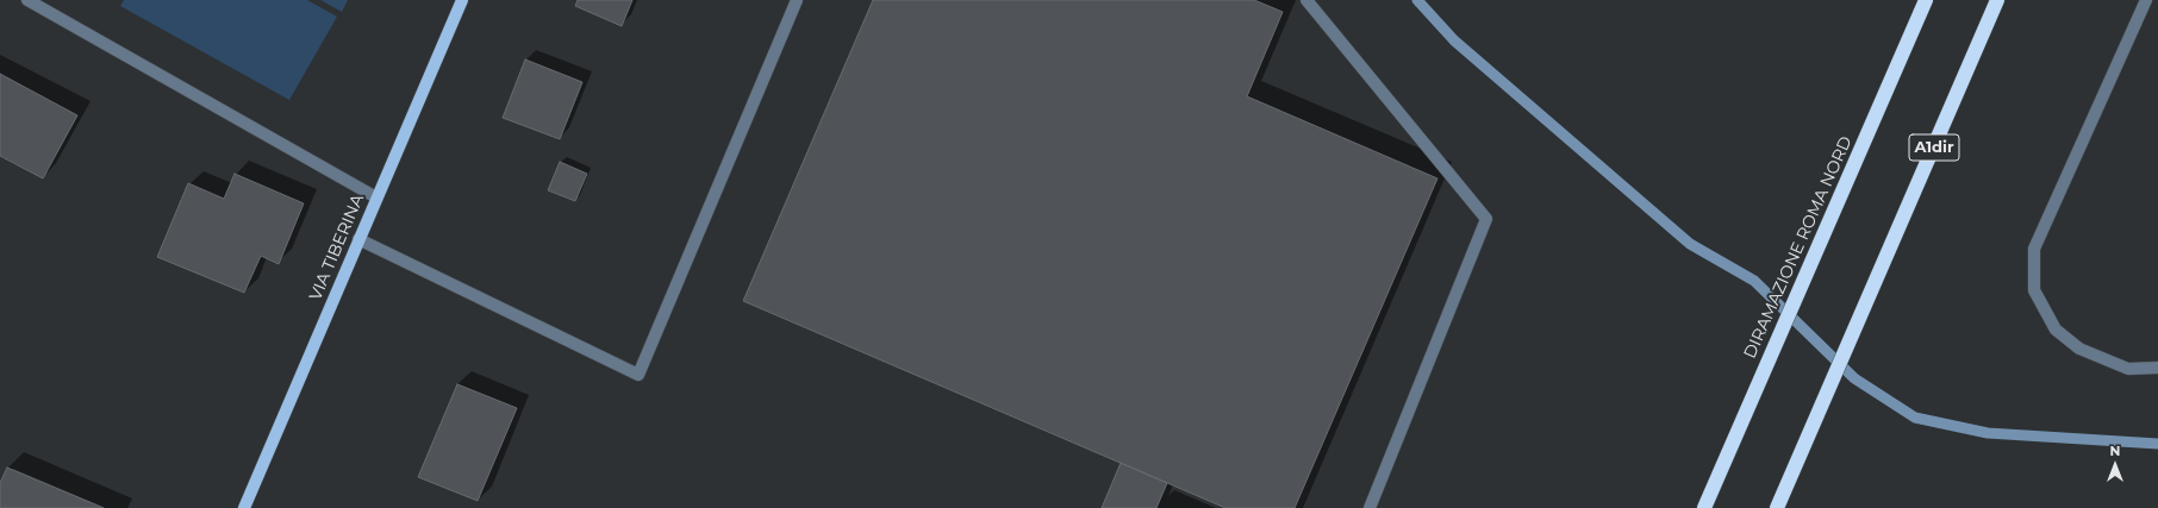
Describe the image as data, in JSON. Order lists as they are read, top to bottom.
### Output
{
  "streets": {
    "highway": ["A1dir", "DIRAMAZIONE ROMA NORD"],
    "main road": ["VIA TIBERINA"]
  },
  "north": "top"
}
